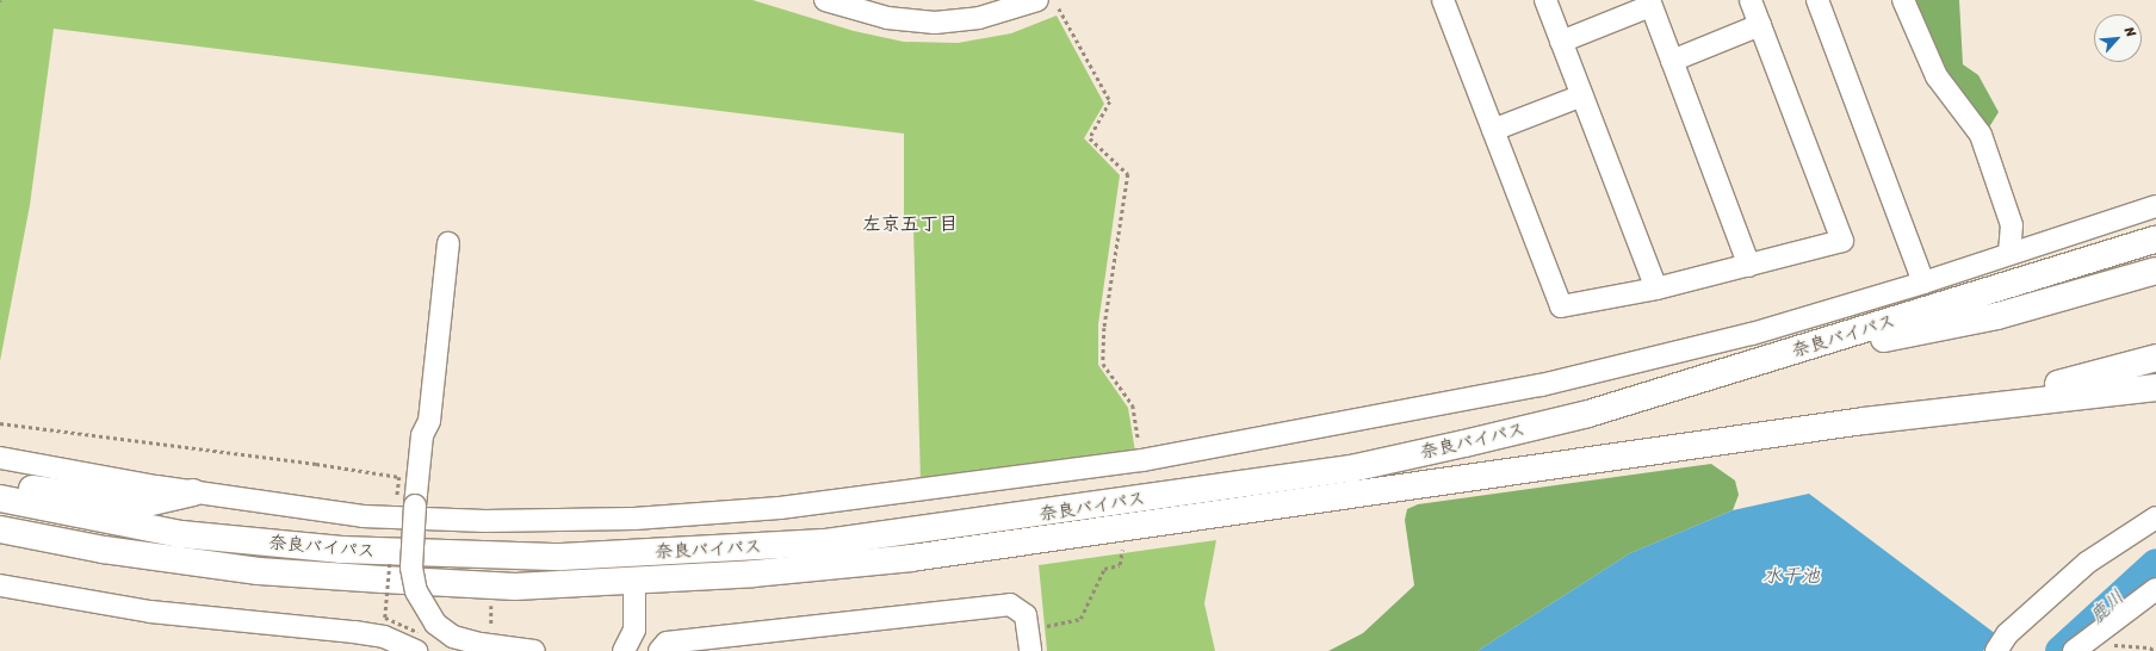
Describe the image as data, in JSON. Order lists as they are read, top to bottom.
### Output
{
  "streets": {
    "highway": ["奈良バイパス"]
  },
  "districts": ["左京五丁目"],
  "water": ["水干池", "鹿川"],
  "north": "top right"
}
